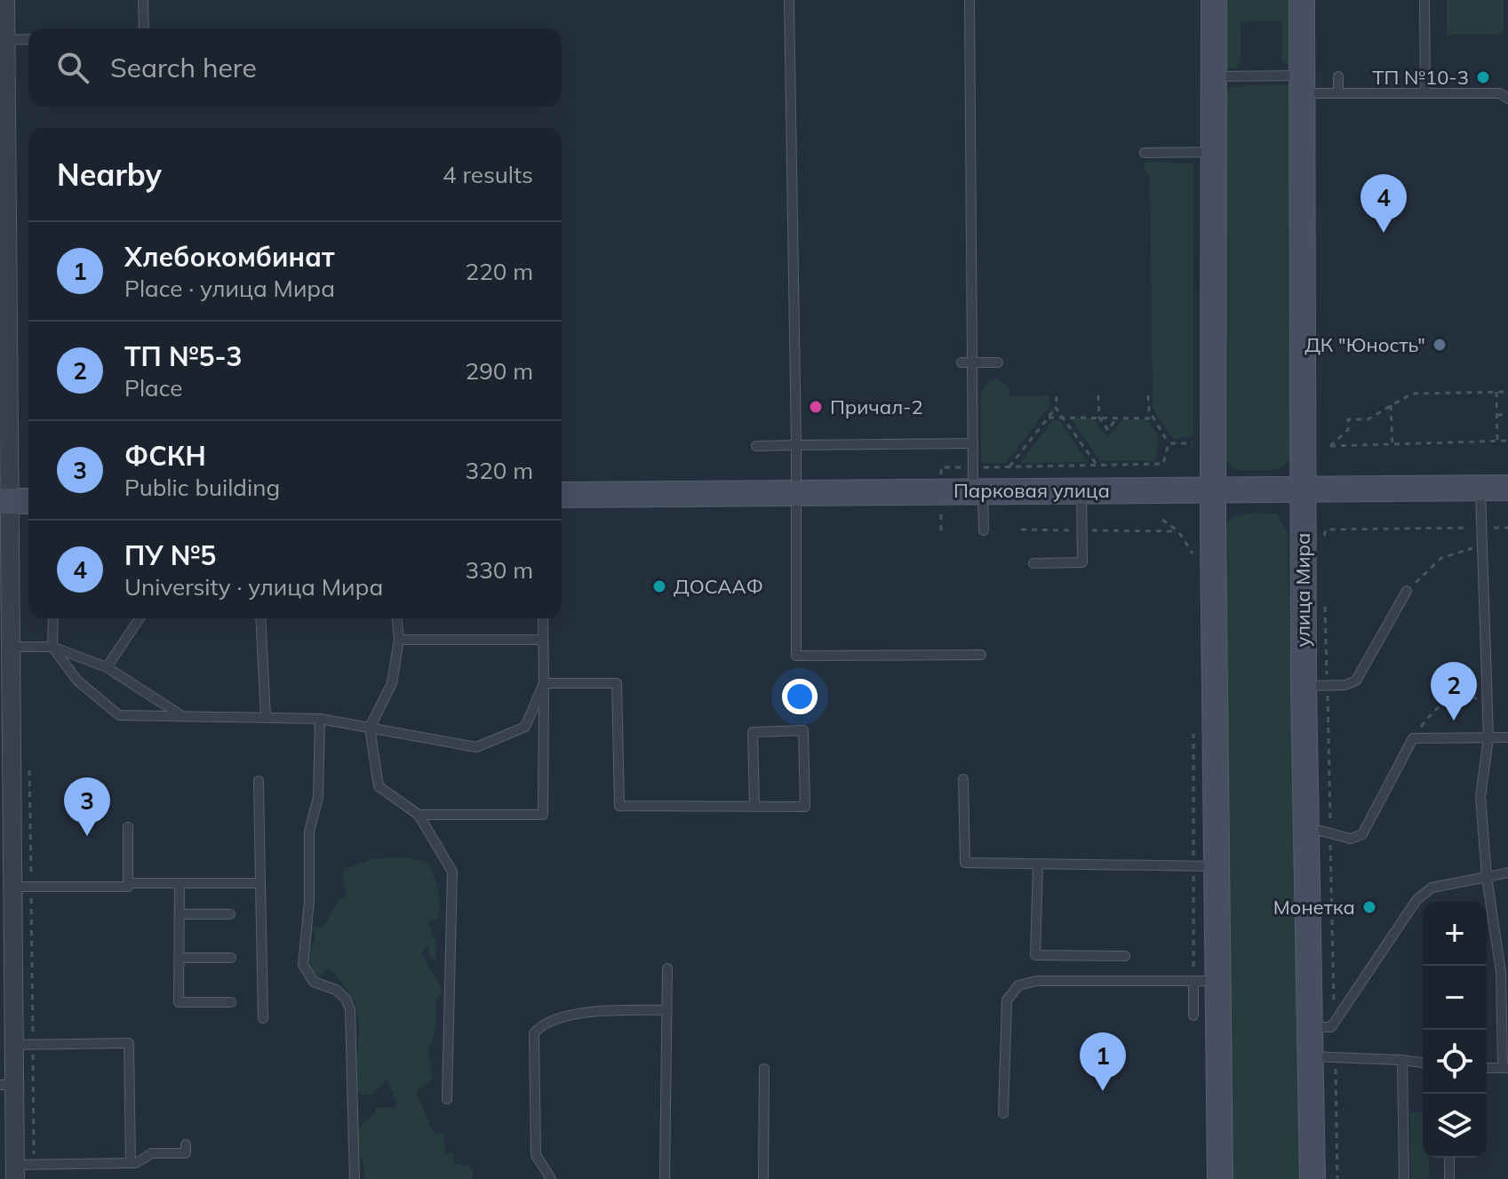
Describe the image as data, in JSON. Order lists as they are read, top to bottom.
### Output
{
  "streets": {
    "main road": ["Парковая улица", "улица Мира"]
  },
  "crossings": [
    ["Парковая улица", "улица Мира"]
  ],
  "places": [
    "ТП №10-3",
    "ДК \"Юность\"",
    "Причал-2",
    "ДОСААФ",
    "Монетка"
  ],
  "page": {
    "search": "Search here",
    "heading": ["Nearby", "4 results"],
    "pins": [
      "4",
      "2",
      "3",
      "1"
    ],
    "list": [
      {
        "mark": "1",
        "name": "Хлебокомбинат",
        "note": "Place · улица Мира",
        "value": "220 m"
      },
      {
        "mark": "2",
        "name": "ТП №5-3",
        "note": "Place",
        "value": "290 m"
      },
      {
        "mark": "3",
        "name": "ФСКН",
        "note": "Public building",
        "value": "320 m"
      },
      {
        "mark": "4",
        "name": "ПУ №5",
        "note": "University · улица Мира",
        "value": "330 m"
      }
    ],
    "map_buttons": ["+", "−"]
  }
}
